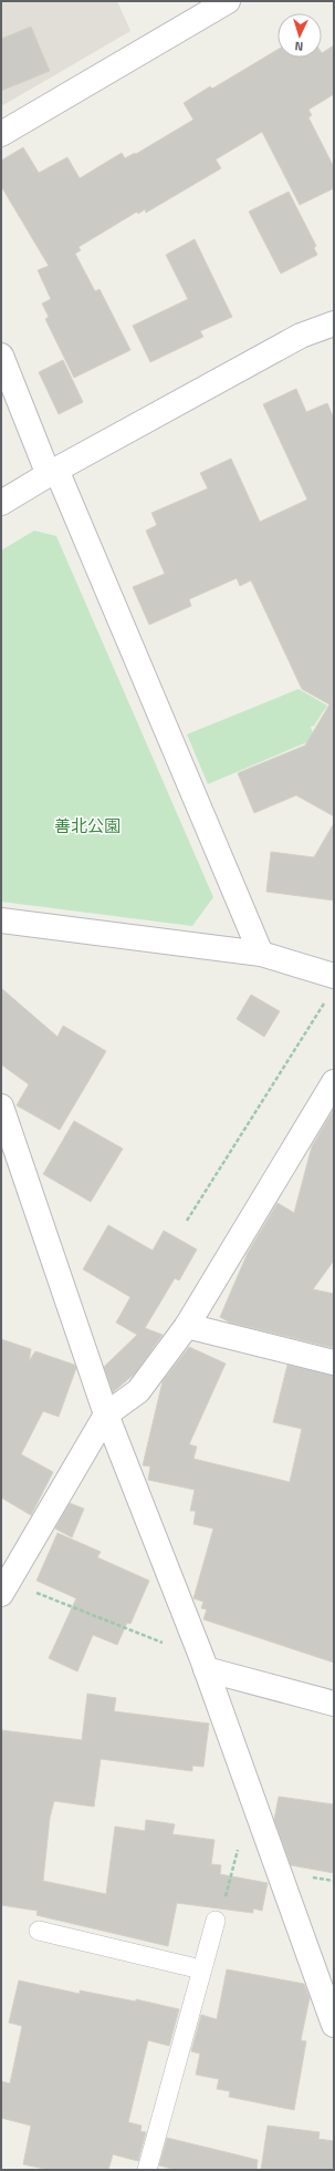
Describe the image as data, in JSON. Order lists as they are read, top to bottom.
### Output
{
  "parks": ["善北公園"],
  "north": "bottom"
}
